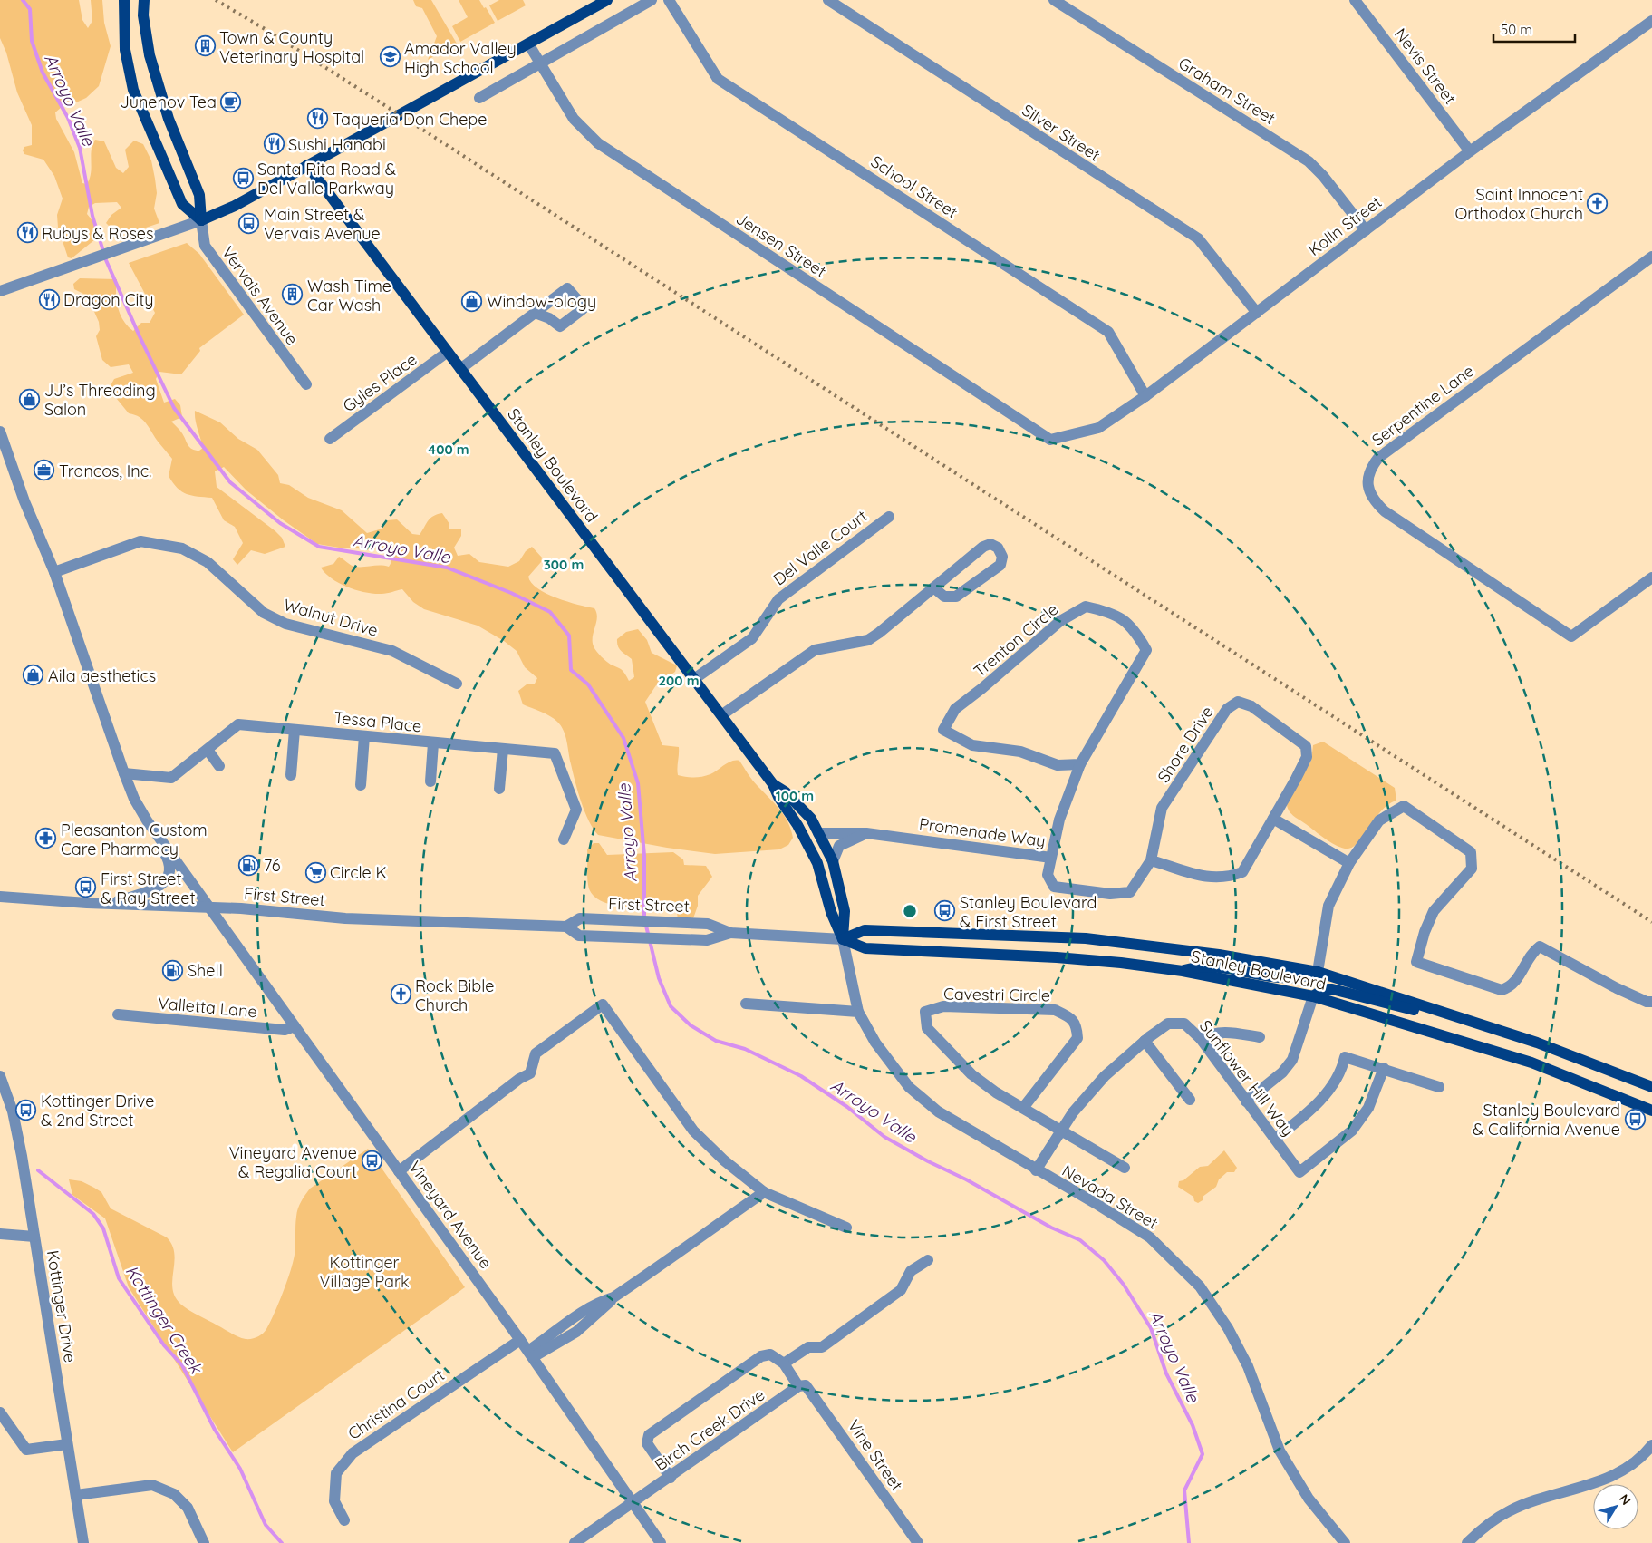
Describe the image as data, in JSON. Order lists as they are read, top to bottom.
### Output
{
  "streets": {
    "main road": ["Stanley Boulevard"],
    "street": [
      "Nevis Street",
      "Graham Street",
      "Silver Street",
      "School Street",
      "Kolln Street",
      "Jensen Street",
      "Vervais Avenue",
      "Gyles Place",
      "Serpentine Lane",
      "Del Valle Court",
      "Walnut Drive",
      "Trenton Circle",
      "Tessa Place",
      "Shore Drive",
      "Promenade Way",
      "First Street",
      "Cavestri Circle",
      "Valletta Lane",
      "Sunflower Hill Way",
      "Nevada Street",
      "Vineyard Avenue",
      "Kottinger Drive",
      "Christina Court",
      "Birch Creek Drive",
      "Vine Street"
    ]
  },
  "crossings": [
    ["Nevis Street", "Kolln Street"],
    ["Graham Street", "Kolln Street"],
    ["Silver Street", "Kolln Street"],
    ["School Street", "Kolln Street"],
    ["Kolln Street", "Jensen Street"],
    ["Gyles Place", "Stanley Boulevard"],
    ["Stanley Boulevard", "Del Valle Court"],
    ["Stanley Boulevard", "Promenade Way"],
    ["Stanley Boulevard", "First Street"],
    ["Stanley Boulevard", "Nevada Street"],
    ["Trenton Circle", "Promenade Way"],
    ["Shore Drive", "Promenade Way"],
    ["First Street", "Nevada Street"],
    ["First Street", "Vineyard Avenue"],
    ["Cavestri Circle", "Sunflower Hill Way"],
    ["Valletta Lane", "Vineyard Avenue"],
    ["Sunflower Hill Way", "Nevada Street"],
    ["Vineyard Avenue", "Christina Court"],
    ["Vineyard Avenue", "Birch Creek Drive"],
    ["Birch Creek Drive", "Vine Street"]
  ],
  "water": ["Arroyo Valle", "Kottinger Creek"],
  "parks": ["Kottinger Village Park"],
  "places": {
    "building": ["Town & County Veterinary Hospital", "Wash Time Car Wash"],
    "school or university": ["Amador Valley High School"],
    "cafe": ["Junenov Tea"],
    "restaurant": [
      "Taqueria Don Chepe",
      "Sushi Hanabi",
      "Rubys & Roses",
      "Dragon City"
    ],
    "bus stop": [
      "Santa Rita Road & Del Valle Parkway",
      "Main Street & Vervais Avenue",
      "First Street & Ray Street",
      "Stanley Boulevard & First Street",
      "Kottinger Drive & 2nd Street",
      "Stanley Boulevard & California Avenue",
      "Vineyard Avenue & Regalia Court"
    ],
    "church": ["Saint Innocent Orthodox Church", "Rock Bible Church"],
    "shop": ["Window-ology", "JJ’s Threading Salon", "Aila aesthetics"],
    "office": ["Trancos, Inc."],
    "pharmacy": ["Pleasanton Custom Care Pharmacy"],
    "fuel station": ["76", "Shell"],
    "supermarket": ["Circle K"]
  },
  "scale_bar": "50 m",
  "north": "top right",
  "rings": [
    "400 m",
    "300 m",
    "200 m",
    "100 m"
  ]
}
